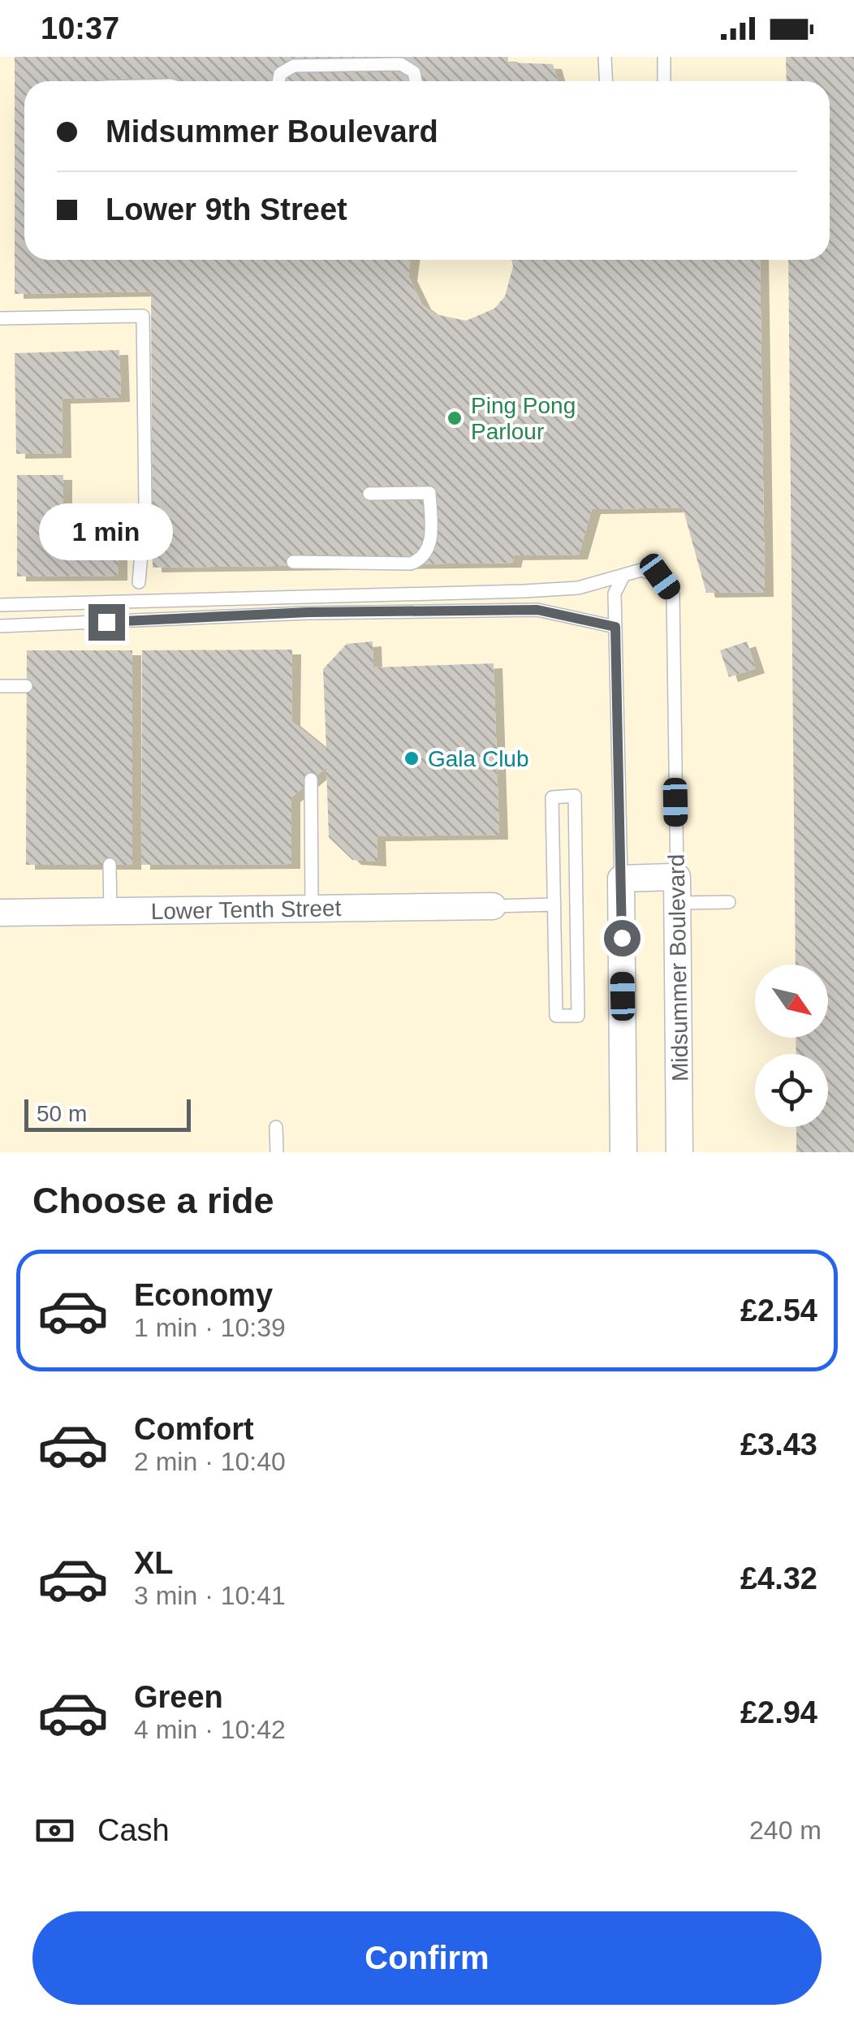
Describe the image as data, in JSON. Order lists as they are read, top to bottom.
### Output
{
  "streets": {
    "street": ["Lower Tenth Street", "Midsummer Boulevard"]
  },
  "places": ["Ping Pong Parlour", "Gala Club"],
  "scale_bar": "50 m",
  "north": "bottom right",
  "page": {
    "status": "10:37",
    "banner": ["Midsummer Boulevard", "Lower 9th Street"],
    "bubble": "1 min",
    "scale": "50 m",
    "heading": "Choose a ride",
    "list": [
      {
        "name": "Economy",
        "note": "1 min · 10:39",
        "value": "£2.54"
      },
      {
        "name": "Comfort",
        "note": "2 min · 10:40",
        "value": "£3.43"
      },
      {
        "name": "XL",
        "note": "3 min · 10:41",
        "value": "£4.32"
      },
      {
        "name": "Green",
        "note": "4 min · 10:42",
        "value": "£2.94"
      }
    ],
    "pay": ["Cash", "240 m"],
    "buttons": "Confirm"
  }
}
